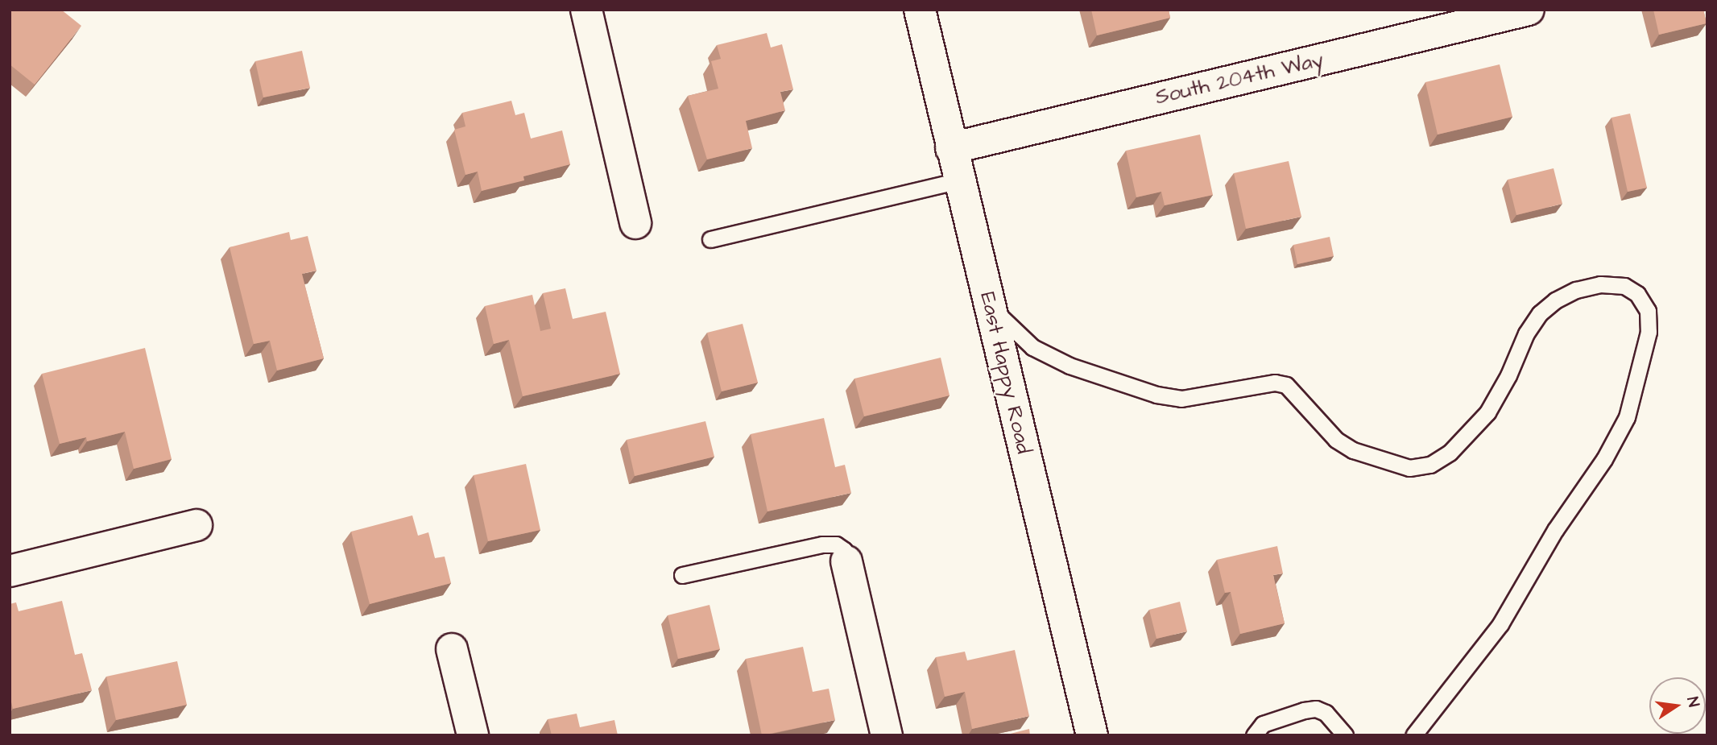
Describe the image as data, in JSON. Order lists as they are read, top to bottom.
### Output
{
  "streets": {
    "street": ["South 204th Way", "East Happy Road"]
  },
  "crossings": [
    ["South 204th Way", "East Happy Road"]
  ],
  "north": "right"
}
